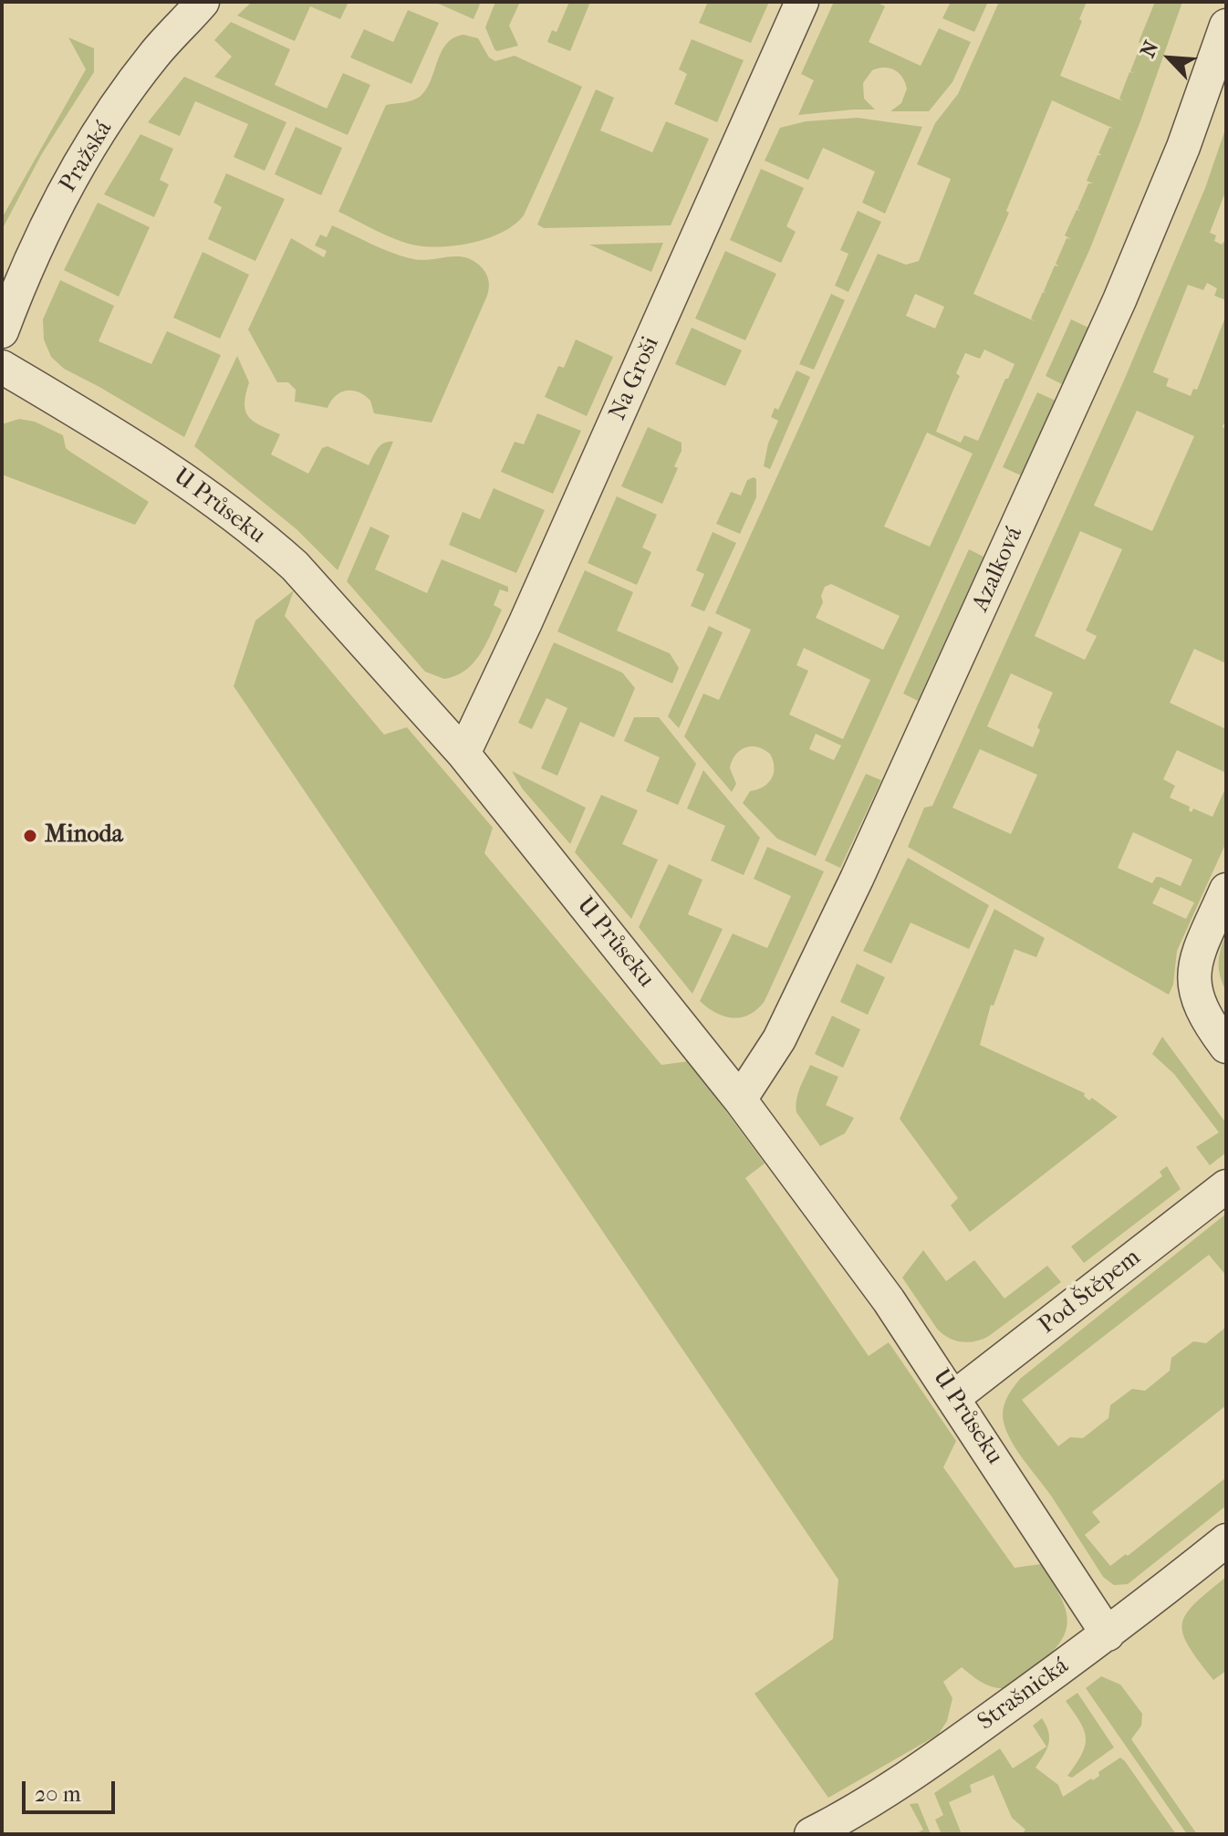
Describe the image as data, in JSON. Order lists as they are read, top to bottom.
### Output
{
  "streets": {
    "street": [
      "Pražská",
      "Na Groši",
      "U Průseku",
      "Azalková",
      "Pod Štěpem",
      "Strašnická"
    ]
  },
  "crossings": [
    ["Na Groši", "U Průseku"],
    ["U Průseku", "Azalková"],
    ["U Průseku", "Pod Štěpem"],
    ["U Průseku", "Strašnická"]
  ],
  "places": ["Minoda"],
  "scale_bar": "20 m",
  "north": "top left"
}
